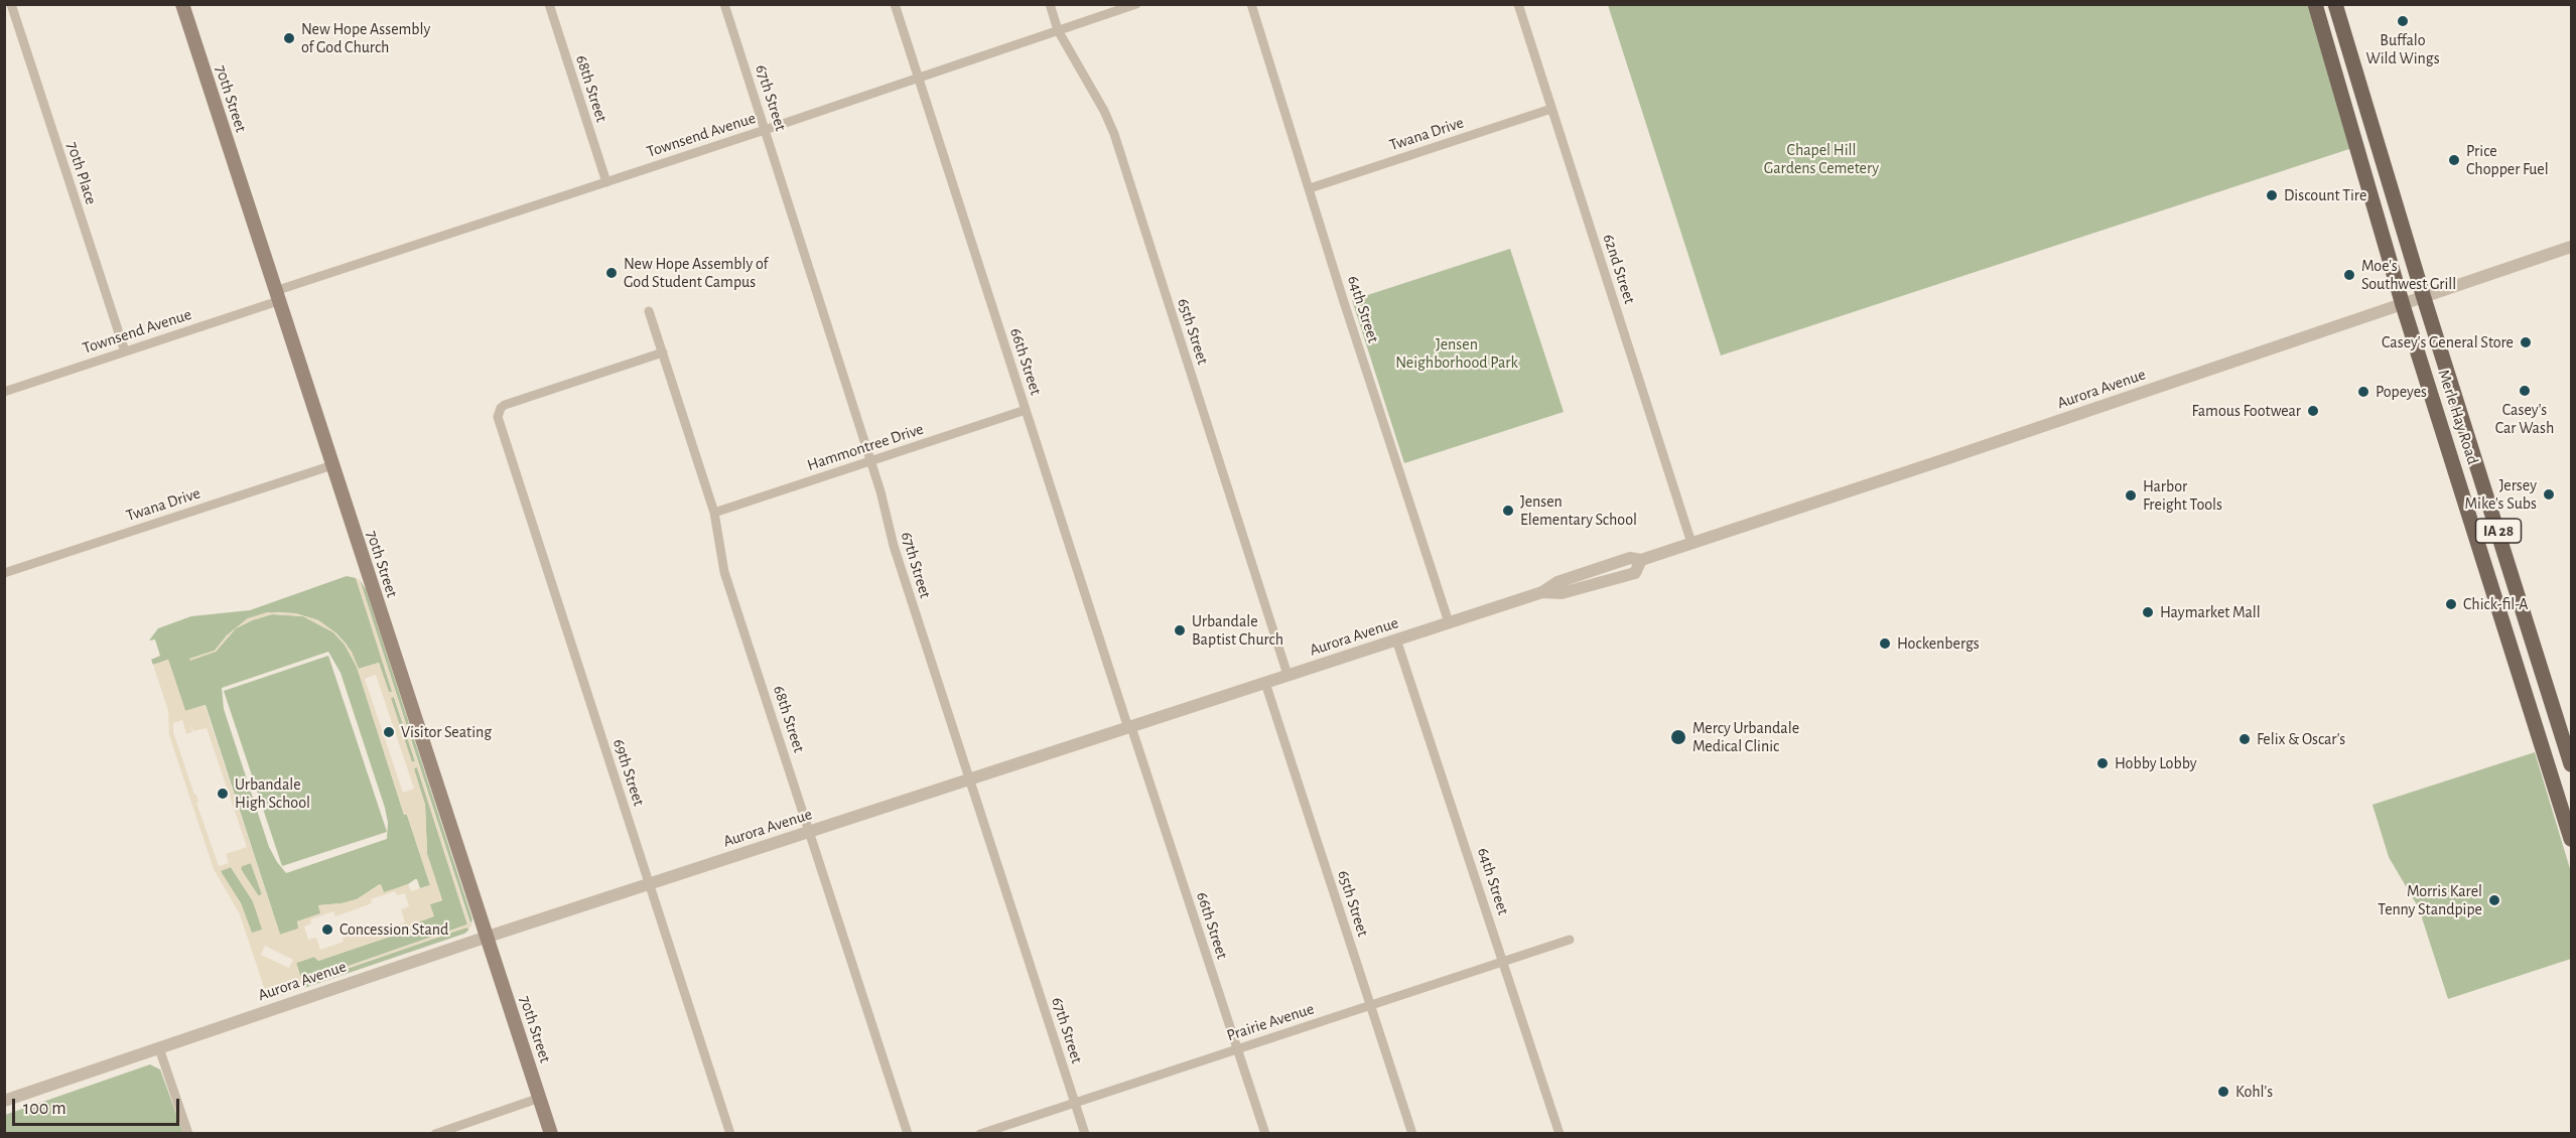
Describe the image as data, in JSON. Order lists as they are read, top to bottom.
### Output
{
  "streets": {
    "main road": ["70th Street", "Merle Hay Road", "IA 28"],
    "street": [
      "68th Street",
      "67th Street",
      "Twana Drive",
      "Townsend Avenue",
      "70th Place",
      "62nd Street",
      "64th Street",
      "65th Street",
      "66th Street",
      "Aurora Avenue",
      "Hammontree Drive",
      "69th Street",
      "Prairie Avenue"
    ]
  },
  "crossings": [
    ["68th Street", "Townsend Avenue"],
    ["68th Street", "Aurora Avenue"],
    ["68th Street", "Hammontree Drive"],
    ["68th Street", "69th Street"],
    ["67th Street", "Townsend Avenue"],
    ["67th Street", "Aurora Avenue"],
    ["67th Street", "Hammontree Drive"],
    ["67th Street", "Prairie Avenue"],
    ["70th Street", "Twana Drive"],
    ["70th Street", "Townsend Avenue"],
    ["70th Street", "Aurora Avenue"],
    ["Twana Drive", "62nd Street"],
    ["Twana Drive", "64th Street"],
    ["Townsend Avenue", "70th Place"],
    ["Townsend Avenue", "65th Street"],
    ["Townsend Avenue", "66th Street"],
    ["62nd Street", "Aurora Avenue"],
    ["64th Street", "Aurora Avenue"],
    ["64th Street", "Prairie Avenue"],
    ["65th Street", "Aurora Avenue"],
    ["65th Street", "Prairie Avenue"],
    ["66th Street", "Aurora Avenue"],
    ["66th Street", "Hammontree Drive"],
    ["66th Street", "Prairie Avenue"],
    ["Aurora Avenue", "Merle Hay Road"],
    ["Aurora Avenue", "69th Street"]
  ],
  "parks": ["Chapel Hill Gardens Cemetery", "Jensen Neighborhood Park"],
  "places": [
    "Buffalo Wild Wings",
    "New Hope Assembly of God Church",
    "Price Chopper Fuel",
    "Discount Tire",
    "New Hope Assembly of God Student Campus",
    "Moe's Southwest Grill",
    "Casey's General Store",
    "Casey's Car Wash",
    "Popeyes",
    "Famous Footwear",
    "Jersey Mike's Subs",
    "Harbor Freight Tools",
    "Jensen Elementary School",
    "Chick-fil-A",
    "Haymarket Mall",
    "Urbandale Baptist Church",
    "Hockenbergs",
    "Visitor Seating",
    "Mercy Urbandale Medical Clinic",
    "Felix & Oscar's",
    "Hobby Lobby",
    "Urbandale High School",
    "Morris Karel Tenny Standpipe",
    "Concession Stand",
    "Kohl's"
  ],
  "scale_bar": "100 m"
}
